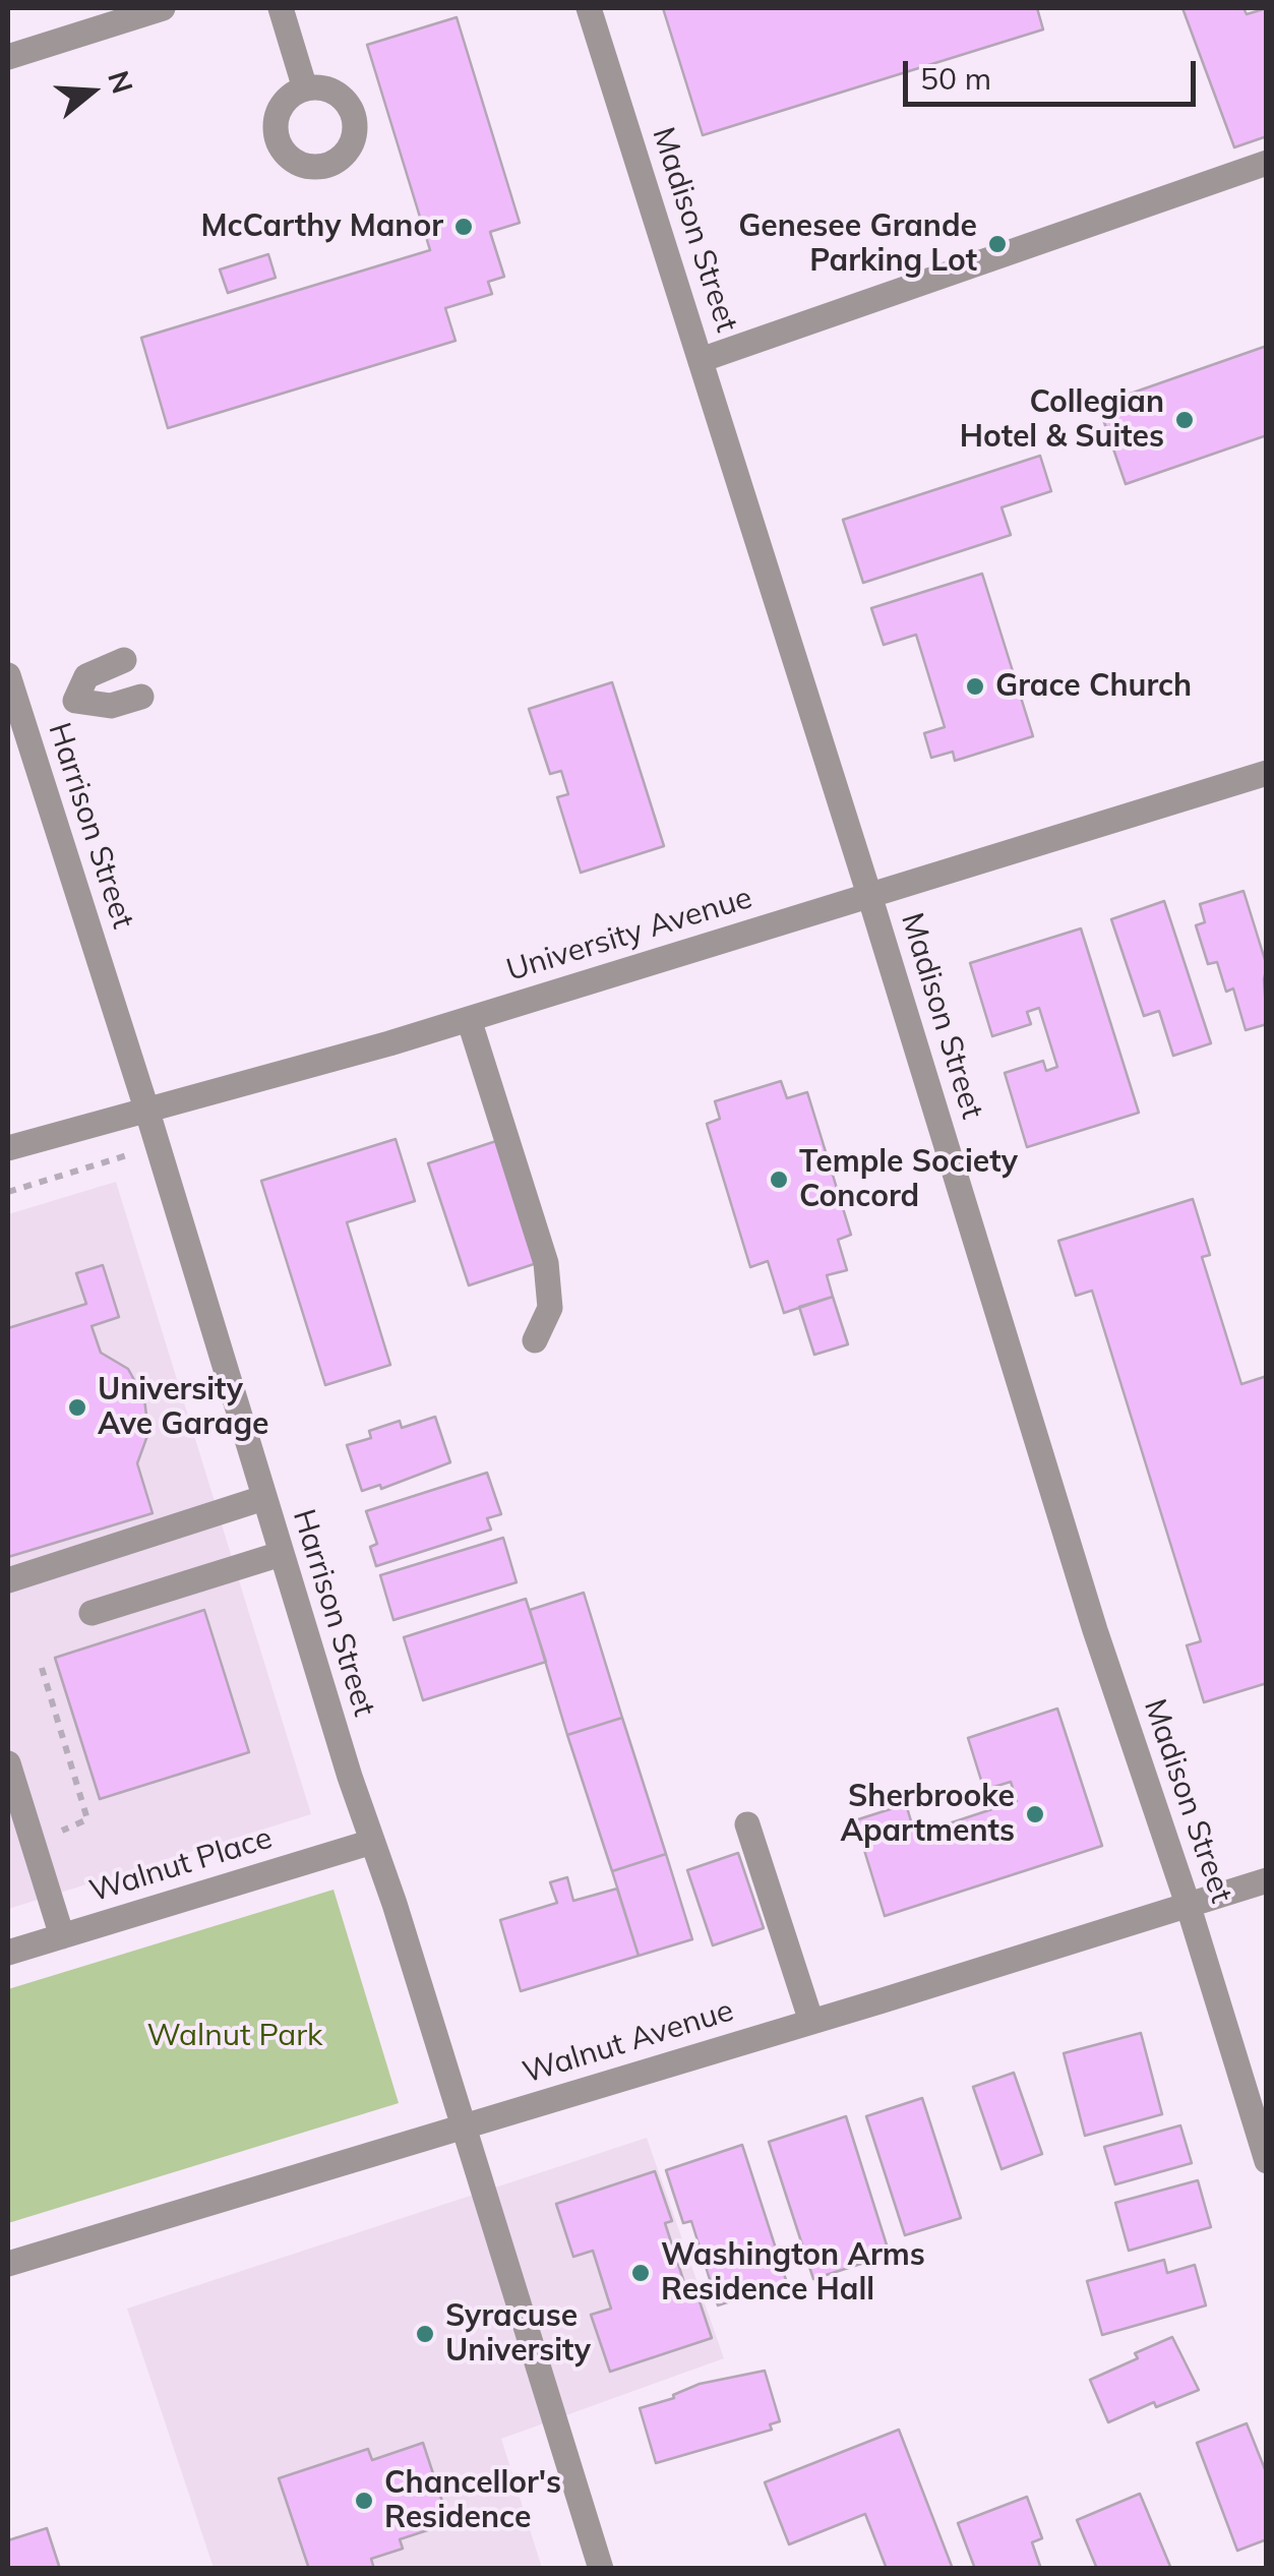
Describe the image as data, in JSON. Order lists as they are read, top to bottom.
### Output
{
  "streets": {
    "street": [
      "Madison Street",
      "Harrison Street",
      "University Avenue",
      "Walnut Place",
      "Walnut Avenue"
    ]
  },
  "crossings": [
    ["Madison Street", "University Avenue"],
    ["Madison Street", "Walnut Avenue"],
    ["Harrison Street", "University Avenue"],
    ["Harrison Street", "Walnut Place"],
    ["Harrison Street", "Walnut Avenue"]
  ],
  "parks": ["Walnut Park"],
  "places": [
    "McCarthy Manor",
    "Genesee Grande Parking Lot",
    "Collegian Hotel & Suites",
    "Grace Church",
    "Temple Society Concord",
    "University Ave Garage",
    "Sherbrooke Apartments",
    "Washington Arms Residence Hall",
    "Syracuse University",
    "Chancellor's Residence"
  ],
  "scale_bar": "50 m",
  "north": "right"
}
